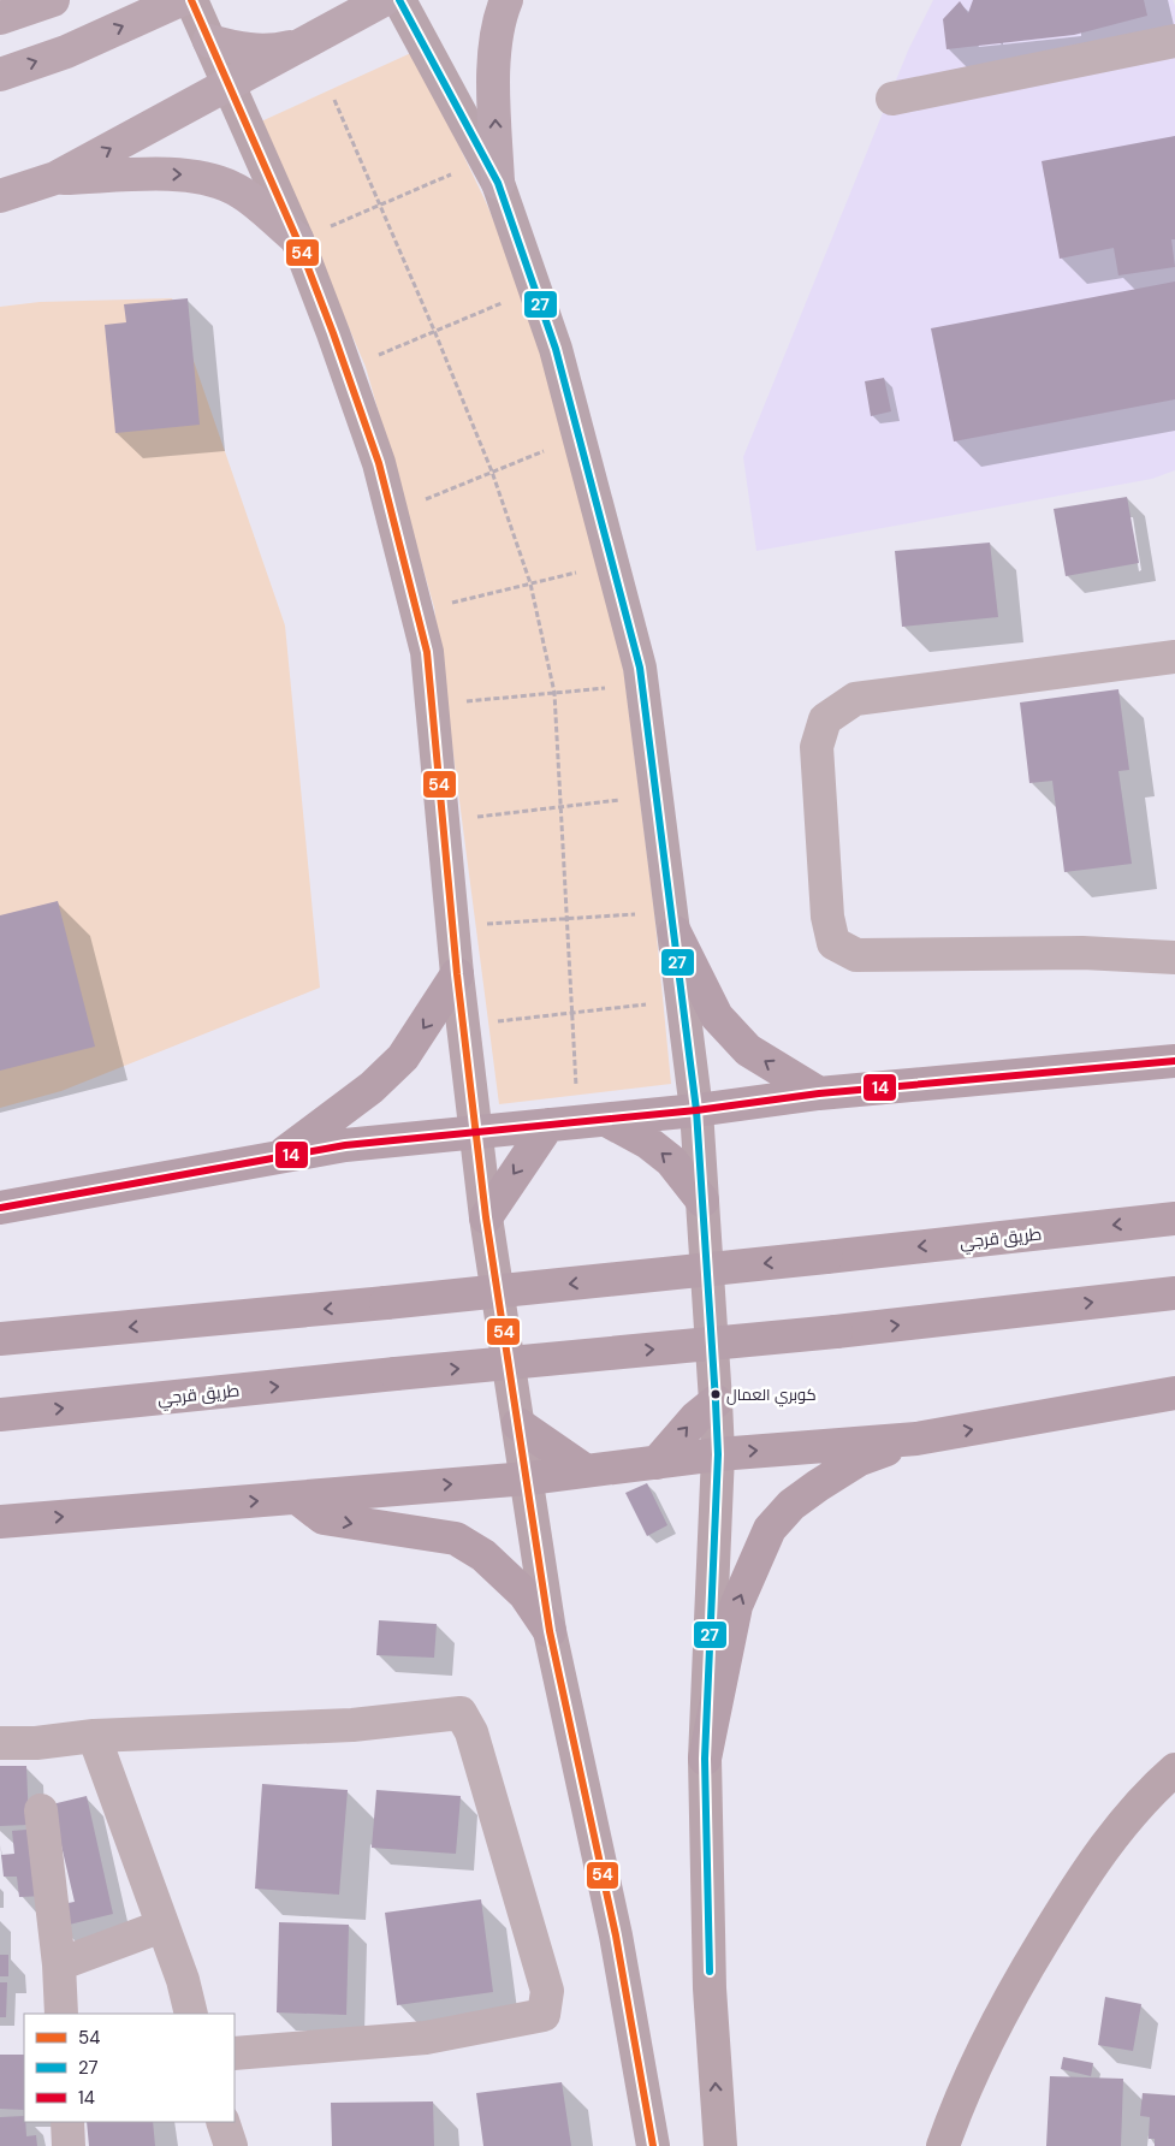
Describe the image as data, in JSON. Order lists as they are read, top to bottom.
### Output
{
  "streets": {
    "highway": ["طريق قرجي"]
  },
  "places": ["كوبري العمال"],
  "lines": ["transit line 54", "transit line 27", "transit line 14"],
  "legend": ["54", "27", "14"]
}
